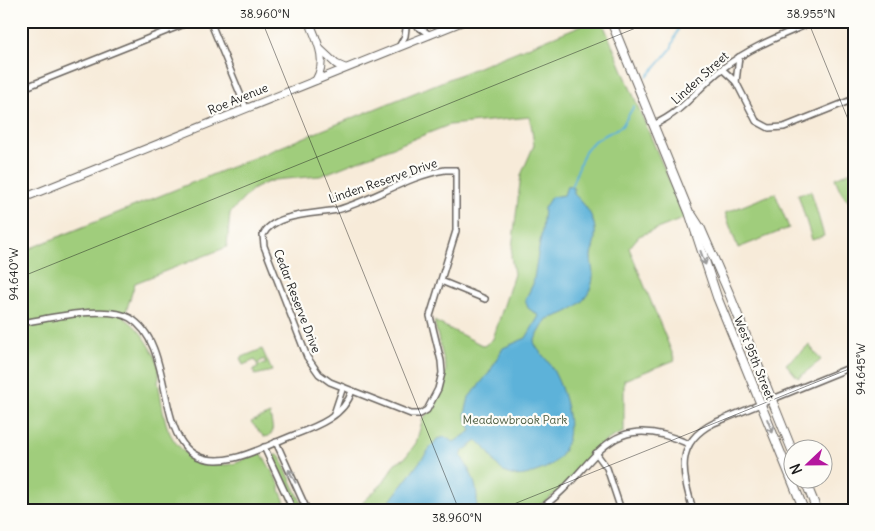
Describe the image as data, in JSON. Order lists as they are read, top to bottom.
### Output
{
  "streets": {
    "main road": ["Roe Avenue", "West 95th Street"],
    "street": ["Linden Street", "Linden Reserve Drive", "Cedar Reserve Drive"]
  },
  "crossings": [
    ["Linden Street", "West 95th Street"],
    ["Linden Reserve Drive", "Cedar Reserve Drive"]
  ],
  "parks": ["Meadowbrook Park"],
  "north": "left",
  "coordinates": [
    "38.960°N",
    "38.955°N",
    "94.640°W",
    "94.645°W"
  ]
}
